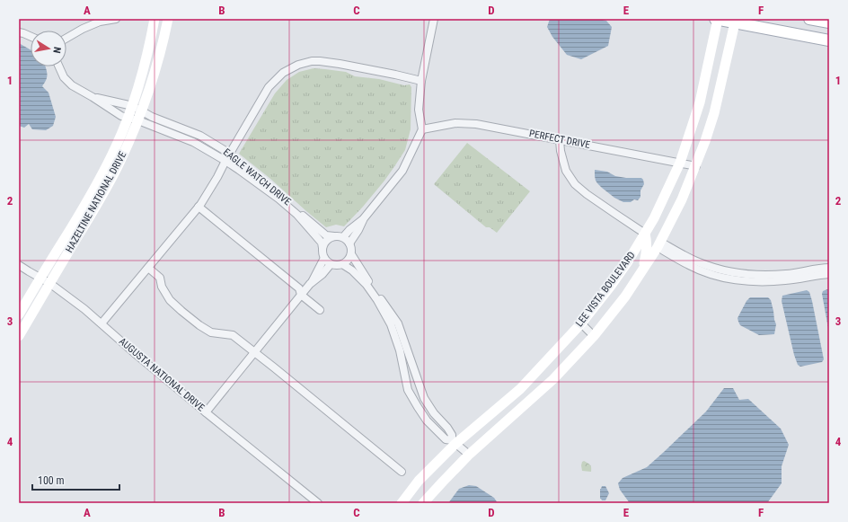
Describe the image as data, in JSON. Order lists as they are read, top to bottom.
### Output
{
  "streets": {
    "street": [
      "PERFECT DRIVE",
      "EAGLE WATCH DRIVE",
      "HAZELTINE NATIONAL DRIVE",
      "LEE VISTA BOULEVARD",
      "AUGUSTA NATIONAL DRIVE"
    ]
  },
  "crossings": [
    ["PERFECT DRIVE", "LEE VISTA BOULEVARD"],
    ["EAGLE WATCH DRIVE", "HAZELTINE NATIONAL DRIVE"],
    ["HAZELTINE NATIONAL DRIVE", "AUGUSTA NATIONAL DRIVE"]
  ],
  "scale_bar": "100 m",
  "north": "right",
  "grid": {
    "columns": [
      "A",
      "B",
      "C",
      "D",
      "E",
      "F"
    ],
    "rows": [
      "1",
      "2",
      "3",
      "4"
    ]
  }
}
